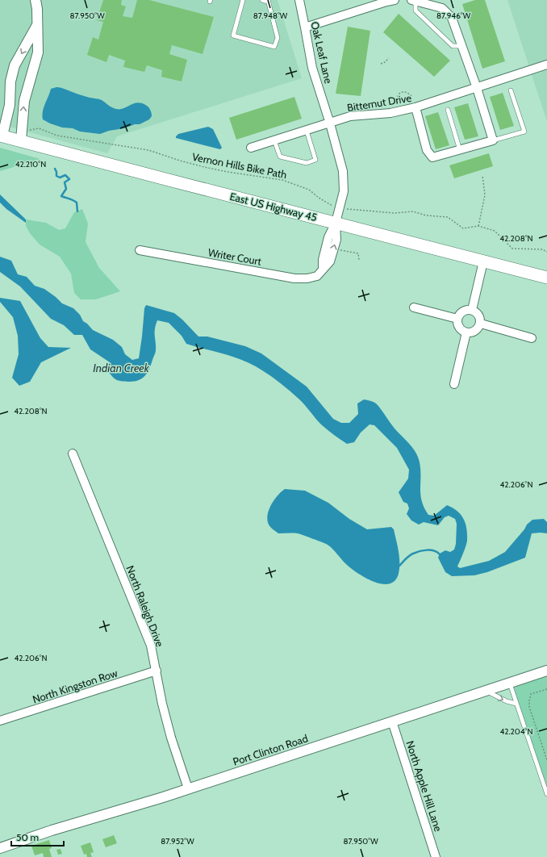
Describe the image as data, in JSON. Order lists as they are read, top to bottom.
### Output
{
  "streets": {
    "main road": ["East US Highway 45"],
    "street": [
      "Oak Leaf Lane",
      "Bitternut Drive",
      "Writer Court",
      "North Raleigh Drive",
      "North Kingston Row",
      "Port Clinton Road",
      "North Apple Hill Lane"
    ],
    "path": ["Vernon Hills Bike Path"]
  },
  "crossings": [
    ["Oak Leaf Lane", "Bitternut Drive"],
    ["Oak Leaf Lane", "Vernon Hills Bike Path"],
    ["Oak Leaf Lane", "East US Highway 45"],
    ["Oak Leaf Lane", "Writer Court"],
    ["East US Highway 45", "Writer Court"],
    ["North Raleigh Drive", "North Kingston Row"],
    ["North Raleigh Drive", "Port Clinton Road"],
    ["Port Clinton Road", "North Apple Hill Lane"]
  ],
  "water": ["Indian Creek"],
  "scale_bar": "50 m",
  "coordinates": [
    "87.950°W",
    "87.948°W",
    "87.946°W",
    "42.210°N",
    "42.208°N",
    "42.206°N",
    "42.204°N",
    "87.952°W"
  ]
}
